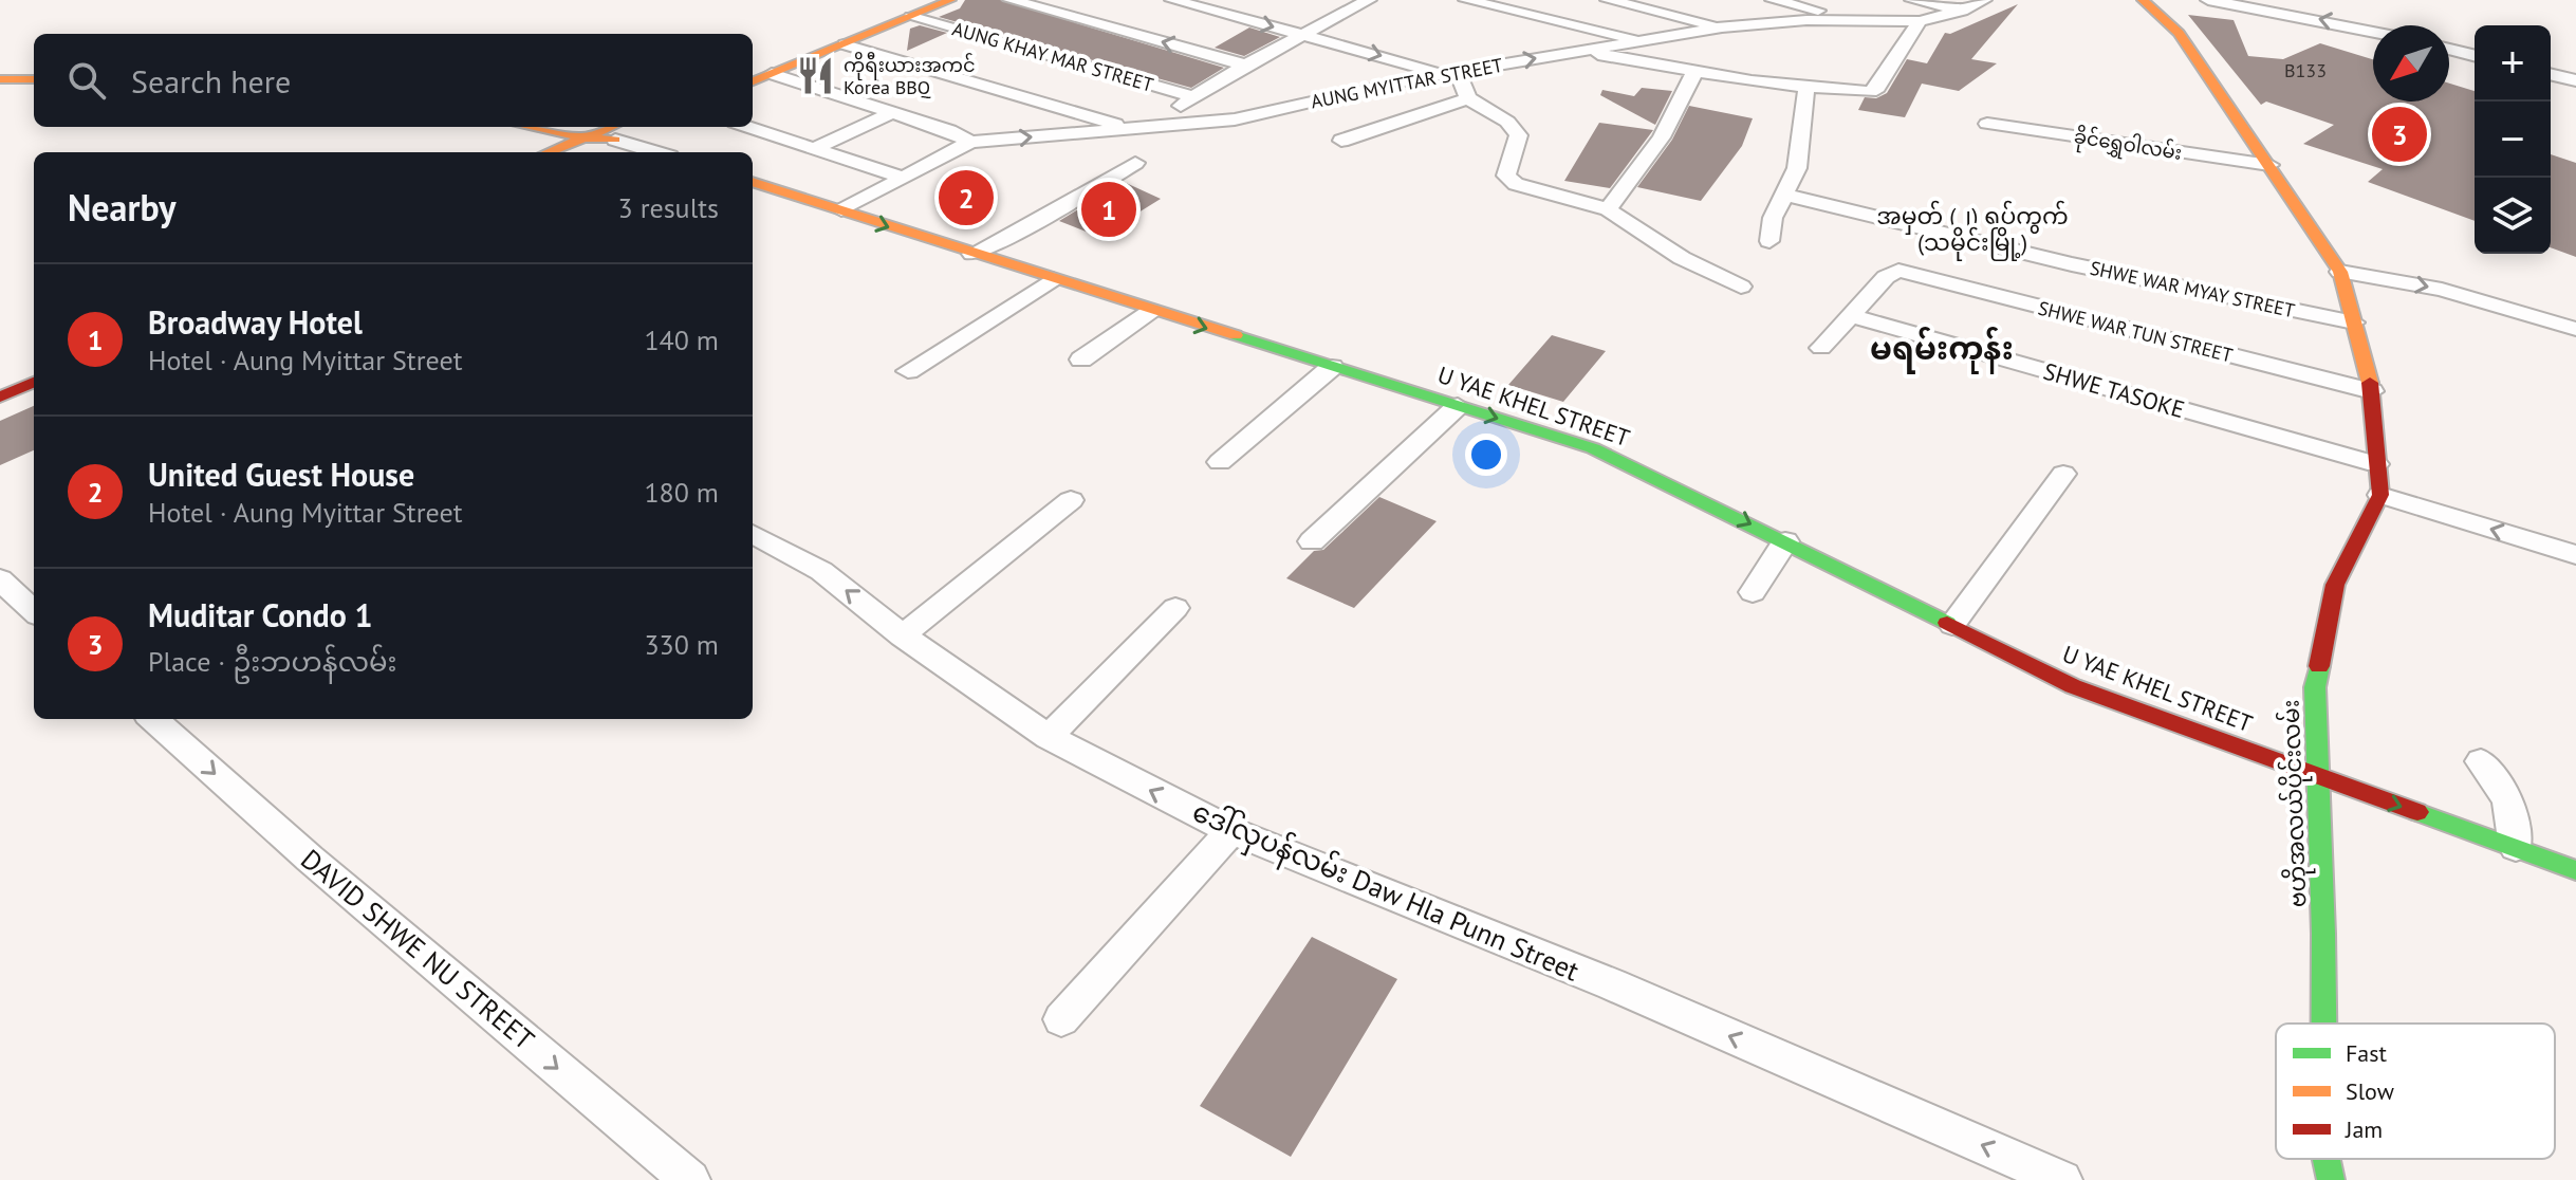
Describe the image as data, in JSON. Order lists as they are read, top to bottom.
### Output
{
  "streets": {
    "street": [
      "AUNG KHAY MAR STREET",
      "AUNG MYITTAR STREET",
      "ခိုင်ရွှေဝါလမ်း",
      "SHWE WAR MYAY STREET",
      "SHWE WAR TUN STREET",
      "SHWE TASOKE",
      "U YAE KHEL STREET",
      "ဗဟိုအလယ်ပိုင်းလမ်း",
      "ဒေါ်လှပန်လမ်း Daw Hla Punn Street",
      "DAVID SHWE NU STREET"
    ]
  },
  "crossings": [
    ["AUNG MYITTAR STREET", "U YAE KHEL STREET"],
    ["SHWE WAR TUN STREET", "SHWE TASOKE"],
    ["U YAE KHEL STREET", "ဗဟိုအလယ်ပိုင်းလမ်း"]
  ],
  "one_way": ["ဒေါ်လှပန်လမ်း Daw Hla Punn Street", "DAVID SHWE NU STREET"],
  "districts": ["အမှတ် (၂) ရပ်ကွက် (သမိုင်းမြို့)", "မရမ်းကုန်း"],
  "places": {
    "restaurant": ["ကိုရီးယားအကင် Korea BBQ"]
  },
  "house_numbers": ["B133"],
  "legend": ["Fast", "Slow", "Jam"],
  "north": "bottom left",
  "page": {
    "map_buttons": ["+", "−"],
    "search": "Search here",
    "pins": ["3", "2", "1"],
    "heading": ["Nearby", "3 results"],
    "list": [
      {
        "mark": "1",
        "name": "Broadway Hotel",
        "note": "Hotel · Aung Myittar Street",
        "value": "140 m"
      },
      {
        "mark": "2",
        "name": "United Guest House",
        "note": "Hotel · Aung Myittar Street",
        "value": "180 m"
      },
      {
        "mark": "3",
        "name": "Muditar Condo 1",
        "note": "Place · ဦးဘဟန်လမ်း",
        "value": "330 m"
      }
    ]
  }
}
